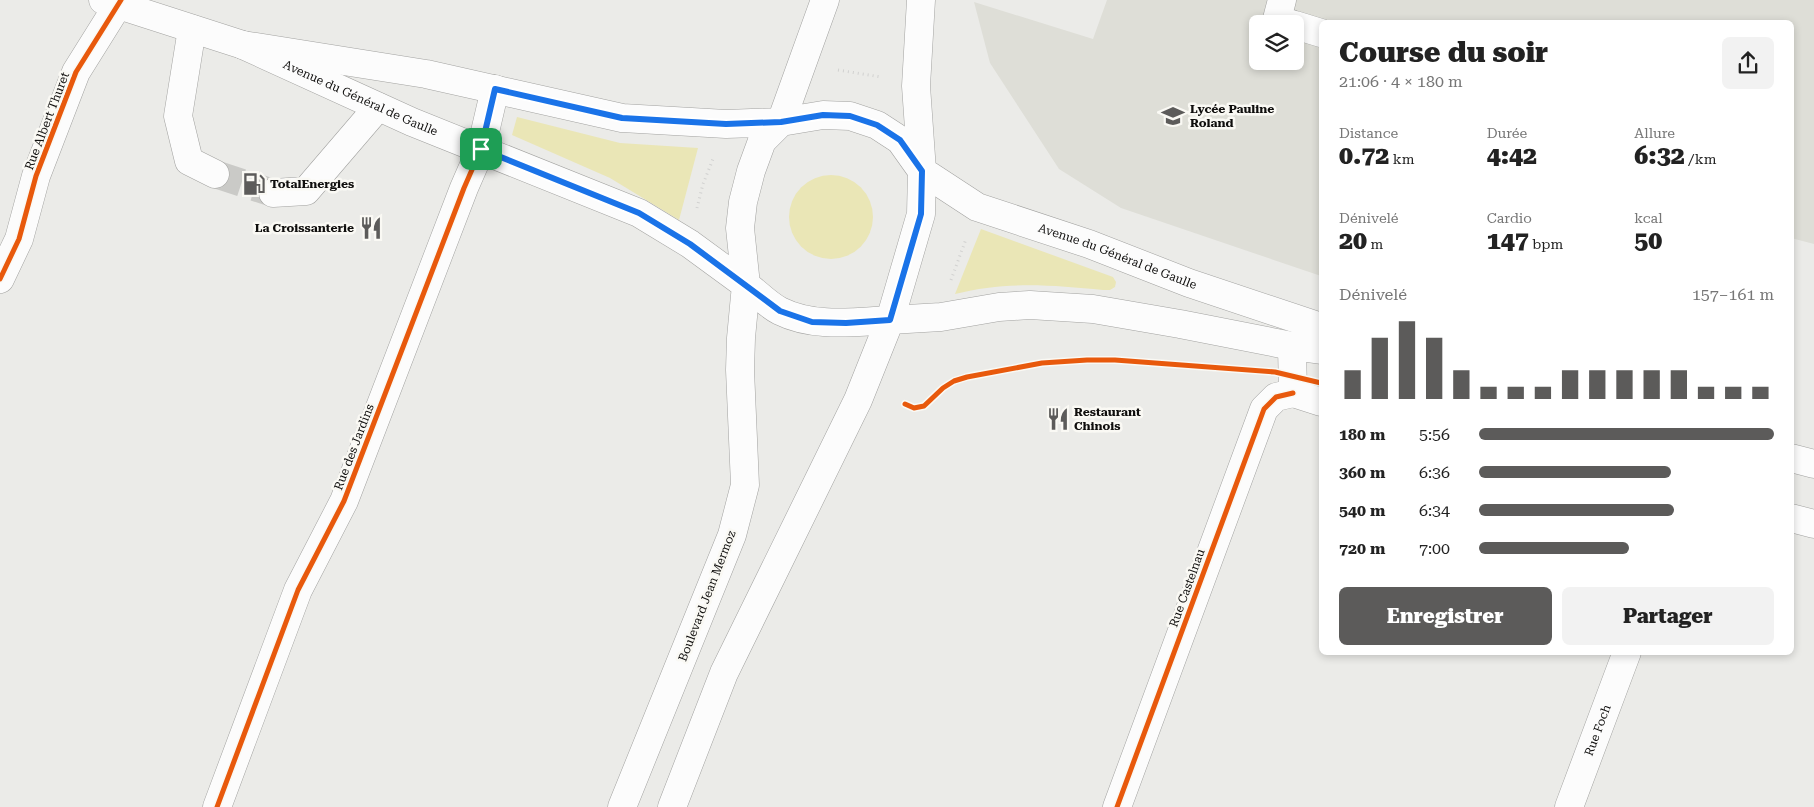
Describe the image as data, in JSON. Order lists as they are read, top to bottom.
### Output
{
  "streets": {
    "main road": [
      "Avenue du Général de Gaulle",
      "Rue Albert Thuret",
      "Rue des Jardins",
      "Rue Castelnau",
      "Boulevard Jean Mermoz",
      "Rue Foch"
    ]
  },
  "crossings": [
    ["Avenue du Général de Gaulle", "Rue Albert Thuret"],
    ["Avenue du Général de Gaulle", "Rue des Jardins"],
    ["Avenue du Général de Gaulle", "Boulevard Jean Mermoz"]
  ],
  "places": {
    "school or university": ["Lycée Pauline Roland"],
    "fuel station": ["TotalEnergies"],
    "restaurant": ["La Croissanterie", "Restaurant Chinois"]
  },
  "page": {
    "heading": ["Course du soir", "21:06 · 4 × 180 m"],
    "stats": [
      ["Distance", "0.72 km"],
      ["Durée", "4:42"],
      ["Allure", "6:32 /km"],
      ["Dénivelé", "20 m"],
      ["Cardio", "147 bpm"],
      ["kcal", "50"]
    ],
    "chart": ["Dénivelé", "157–161 m"],
    "list": [
      {
        "name": "180 m",
        "note": "5:56"
      },
      {
        "name": "360 m",
        "note": "6:36"
      },
      {
        "name": "540 m",
        "note": "6:34"
      },
      {
        "name": "720 m",
        "note": "7:00"
      }
    ],
    "buttons": ["Enregistrer", "Partager"]
  }
}
